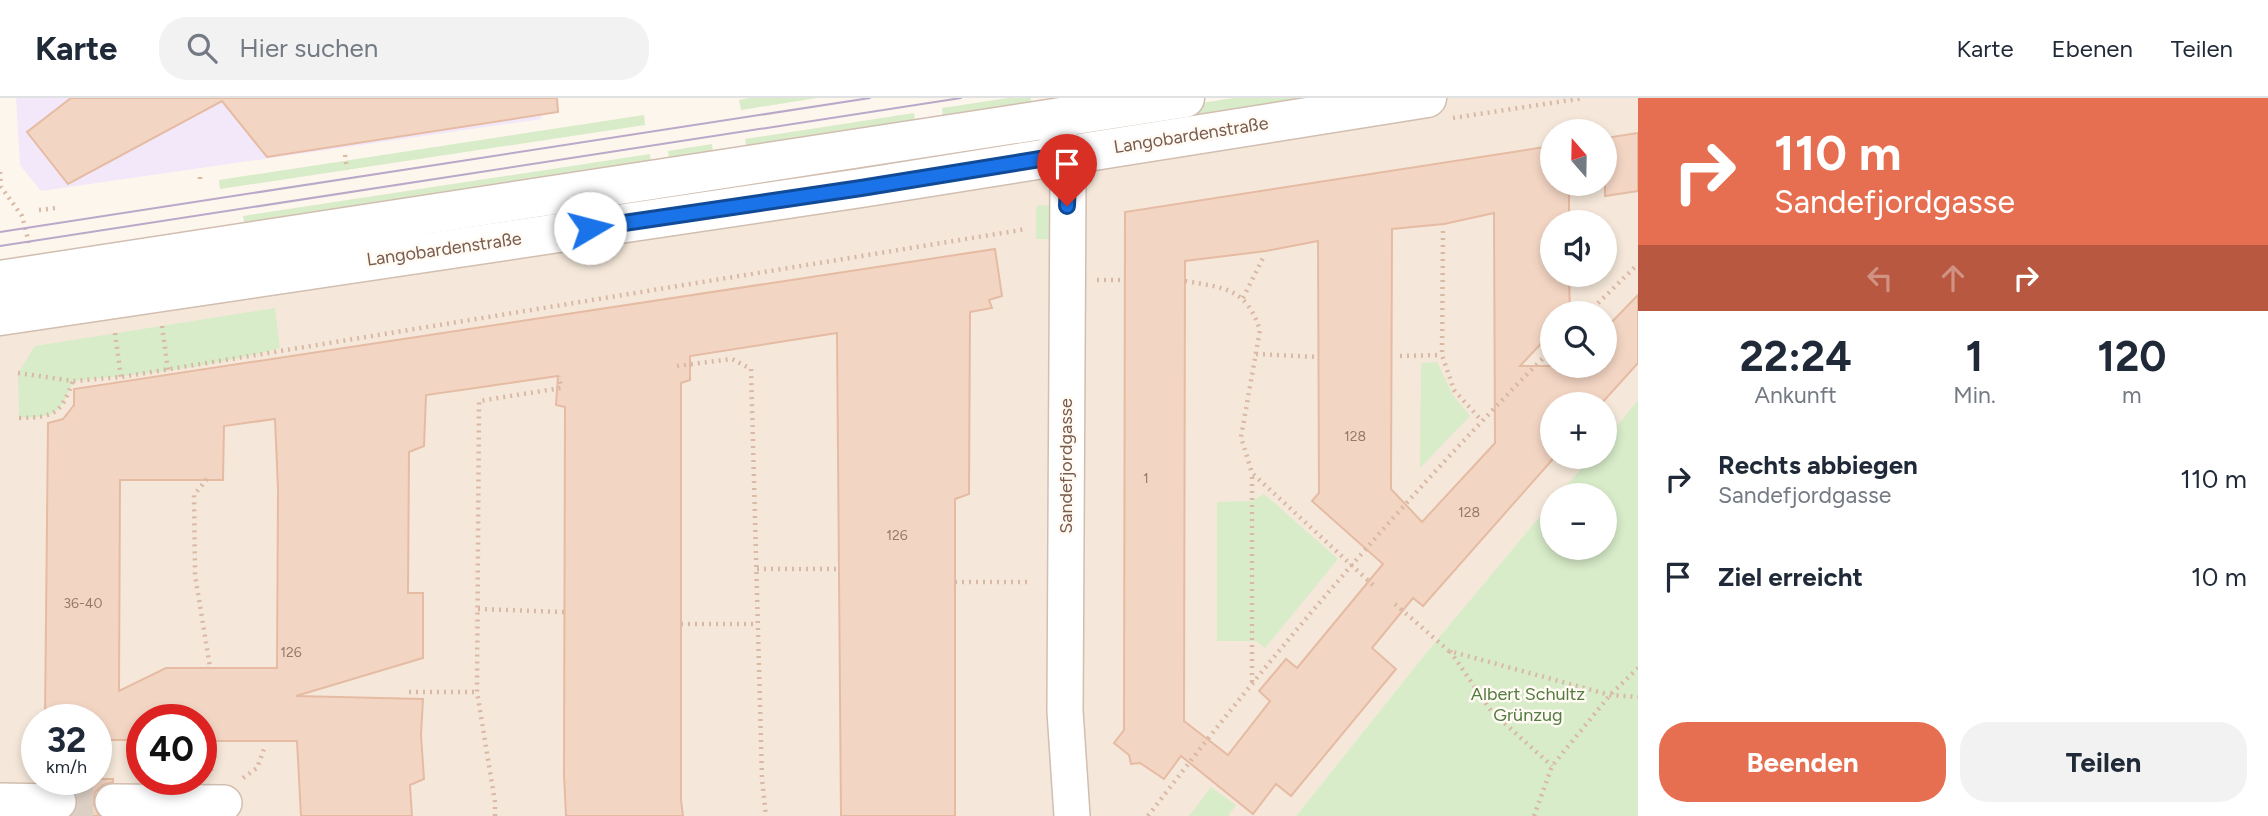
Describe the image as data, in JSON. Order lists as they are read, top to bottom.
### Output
{
  "streets": {
    "street": ["Langobardenstraße", "Sandefjordgasse"]
  },
  "crossings": [
    ["Langobardenstraße", "Sandefjordgasse"]
  ],
  "parks": ["Albert Schultz Grünzug"],
  "house_numbers": [
    "128",
    "1",
    "128",
    "126",
    "36-40",
    "126"
  ],
  "north": "top",
  "page": {
    "header": "Karte",
    "search": "Hier suchen",
    "nav": ["Karte", "Ebenen", "Teilen"],
    "turn": ["110 m", "Sandefjordgasse"],
    "map_buttons": ["+", "−"],
    "eta": [
      "22:24",
      "Ankunft",
      "1",
      "Min.",
      "120",
      "m"
    ],
    "list": [
      {
        "name": "Rechts abbiegen",
        "note": "Sandefjordgasse",
        "value": "110 m"
      },
      {
        "name": "Ziel erreicht",
        "value": "10 m"
      }
    ],
    "speed": "32 km/h",
    "limit": "40",
    "buttons": ["Beenden", "Teilen"]
  }
}
